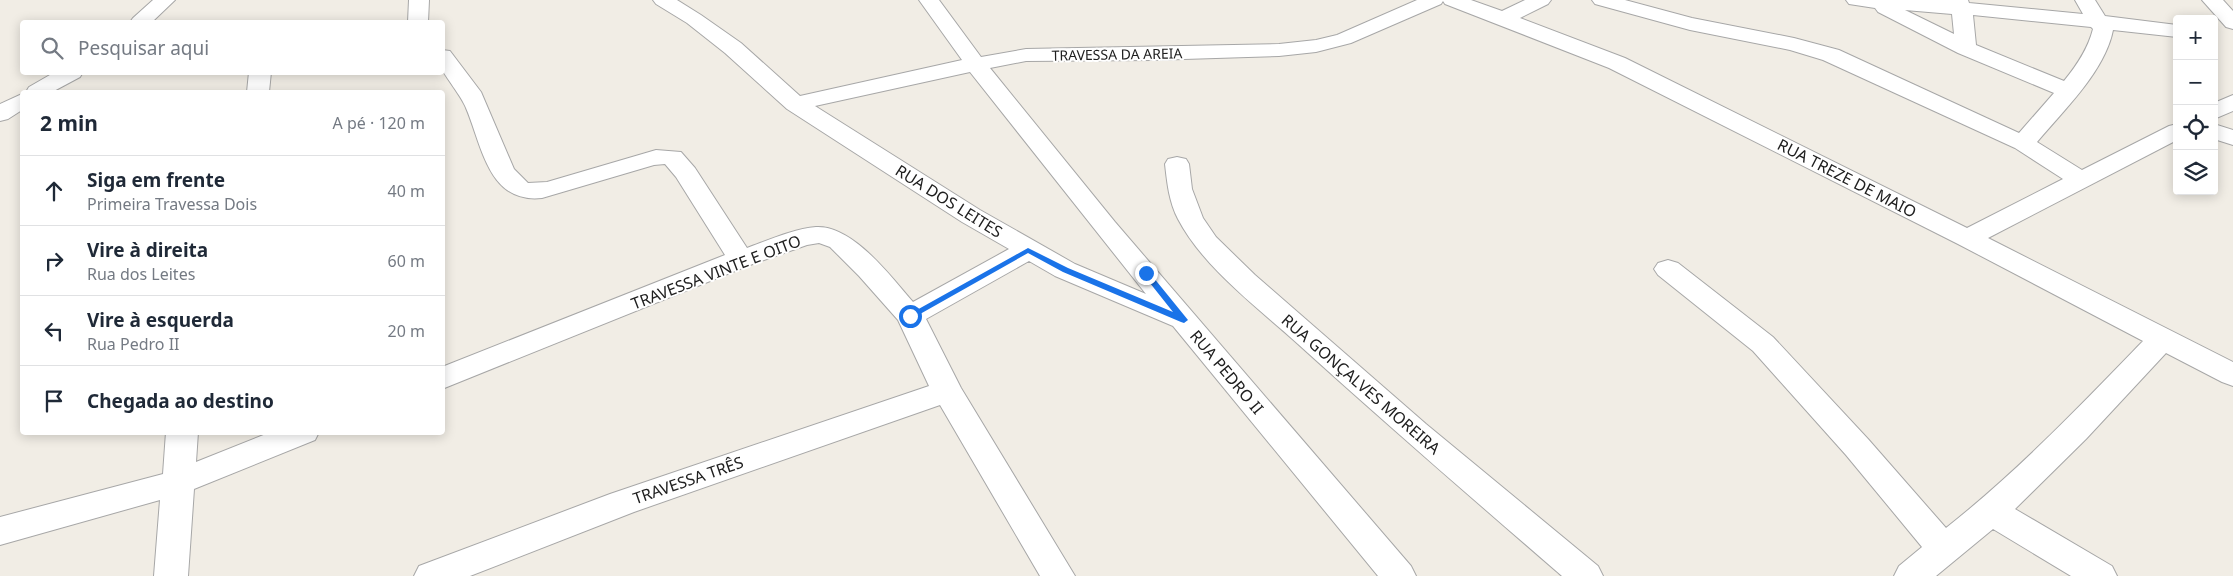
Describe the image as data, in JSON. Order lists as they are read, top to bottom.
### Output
{
  "streets": {
    "street": [
      "TRAVESSA DA AREIA",
      "RUA TREZE DE MAIO",
      "RUA DOS LEITES",
      "TRAVESSA VINTE E OITO",
      "RUA PEDRO II",
      "RUA GONÇALVES MOREIRA",
      "TRAVESSA TRÊS"
    ]
  },
  "crossings": [
    ["TRAVESSA DA AREIA", "RUA DOS LEITES"],
    ["TRAVESSA DA AREIA", "RUA PEDRO II"],
    ["RUA DOS LEITES", "RUA PEDRO II"],
    ["TRAVESSA VINTE E OITO", "TRAVESSA TRÊS"]
  ],
  "page": {
    "map_buttons": ["+", "−"],
    "search": "Pesquisar aqui",
    "heading": ["2 min", "A pé · 120 m"],
    "list": [
      ["Siga em frente", "Primeira Travessa Dois", "40 m"],
      ["Vire à direita", "Rua dos Leites", "60 m"],
      ["Vire à esquerda", "Rua Pedro II", "20 m"],
      "Chegada ao destino"
    ]
  }
}
